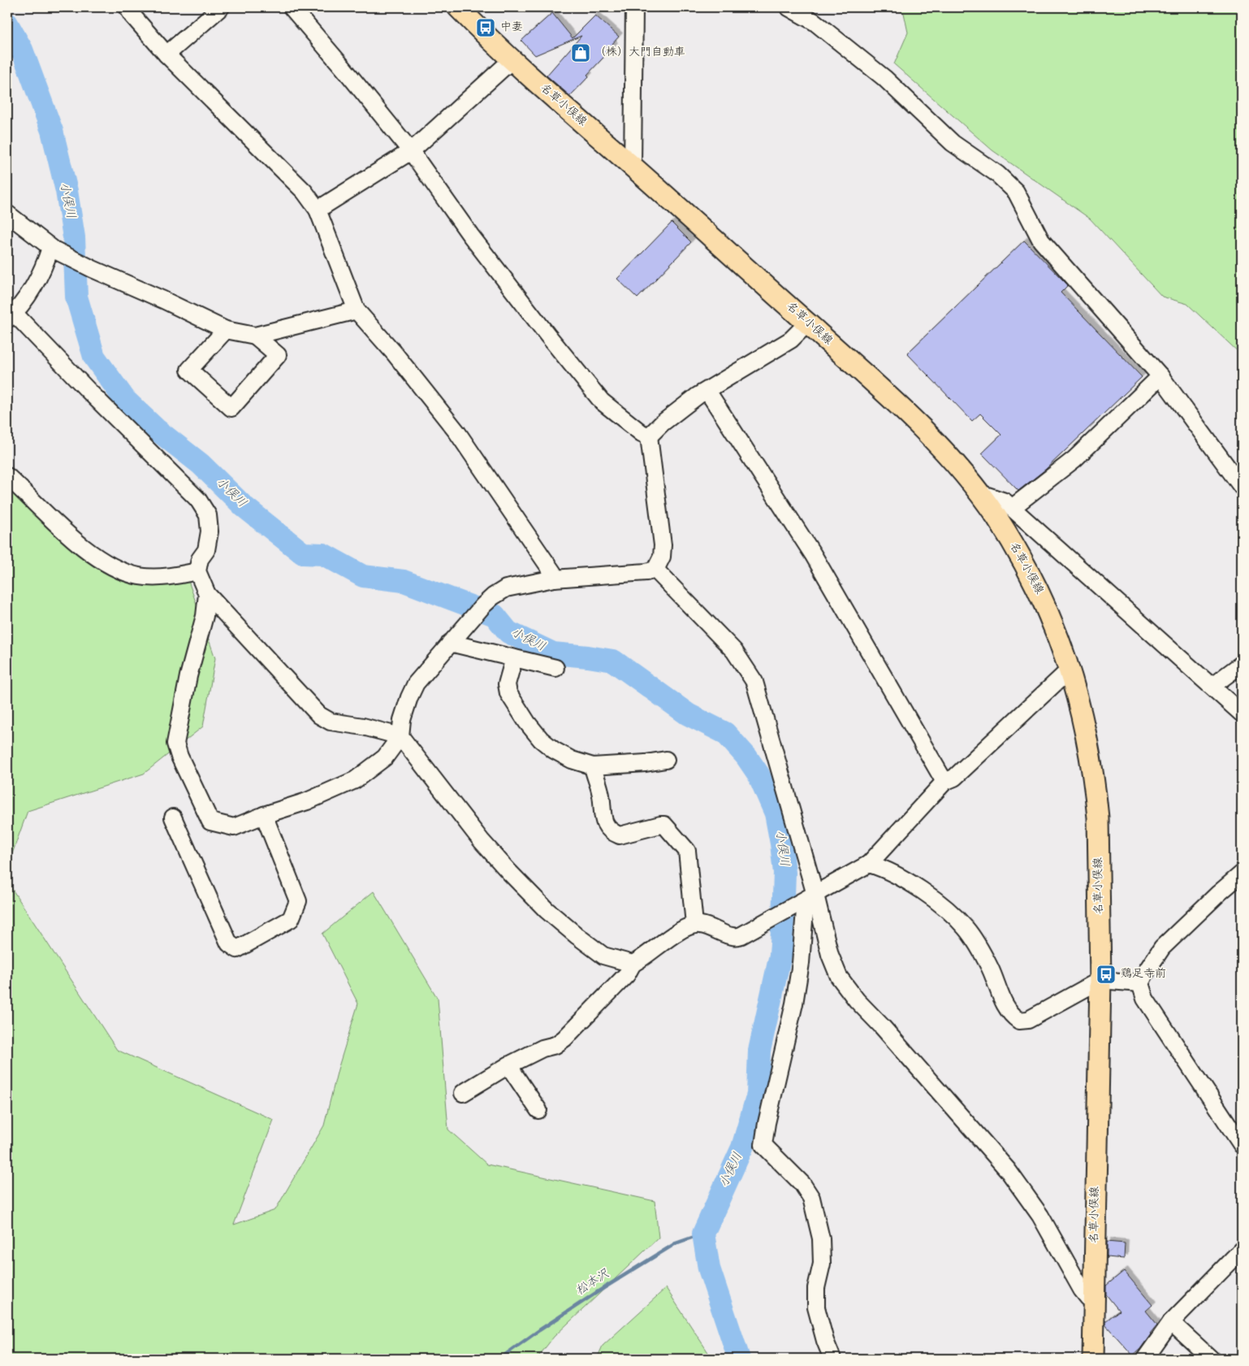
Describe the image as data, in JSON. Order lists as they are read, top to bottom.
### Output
{
  "streets": {
    "main road": ["名草小俣線"]
  },
  "water": ["小俣川", "松本沢"],
  "places": {
    "bus stop": ["中妻", "鶏足寺前"],
    "shop": ["（株）大門自動車"]
  }
}
